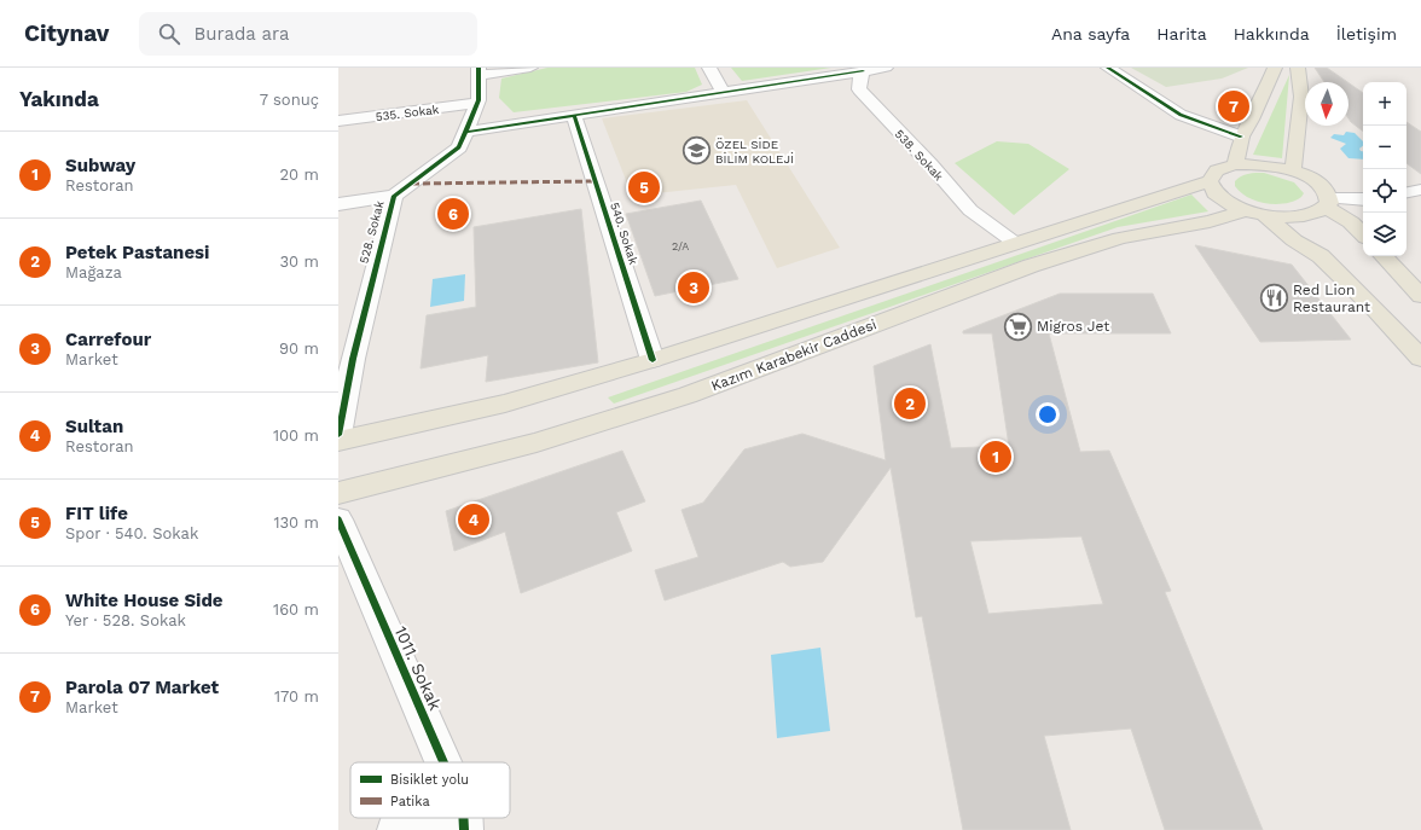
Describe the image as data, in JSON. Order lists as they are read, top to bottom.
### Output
{
  "streets": {
    "main road": ["Kazım Karabekir Caddesi"],
    "street": [
      "535. Sokak",
      "538. Sokak",
      "528. Sokak",
      "540. Sokak",
      "1011. Sokak"
    ]
  },
  "crossings": [
    ["535. Sokak", "528. Sokak"]
  ],
  "places": {
    "school or university": ["ÖZEL SİDE BİLİM KOLEJİ"],
    "restaurant": ["Red Lion Restaurant"],
    "supermarket": ["Migros Jet"]
  },
  "house_numbers": ["2/A"],
  "legend": ["Bisiklet yolu", "Patika"],
  "north": "bottom",
  "page": {
    "header": "Citynav",
    "search": "Burada ara",
    "nav": [
      "Ana sayfa",
      "Harita",
      "Hakkında",
      "İletişim"
    ],
    "heading": ["Yakında", "7 sonuç"],
    "map_buttons": ["+", "−"],
    "pins": [
      "7",
      "5",
      "6",
      "3",
      "2",
      "1",
      "4"
    ],
    "list": [
      {
        "mark": "1",
        "name": "Subway",
        "note": "Restoran",
        "value": "20 m"
      },
      {
        "mark": "2",
        "name": "Petek Pastanesi",
        "note": "Mağaza",
        "value": "30 m"
      },
      {
        "mark": "3",
        "name": "Carrefour",
        "note": "Market",
        "value": "90 m"
      },
      {
        "mark": "4",
        "name": "Sultan",
        "note": "Restoran",
        "value": "100 m"
      },
      {
        "mark": "5",
        "name": "FIT life",
        "note": "Spor · 540. Sokak",
        "value": "130 m"
      },
      {
        "mark": "6",
        "name": "White House Side",
        "note": "Yer · 528. Sokak",
        "value": "160 m"
      },
      {
        "mark": "7",
        "name": "Parola 07 Market",
        "note": "Market",
        "value": "170 m"
      }
    ]
  }
}
